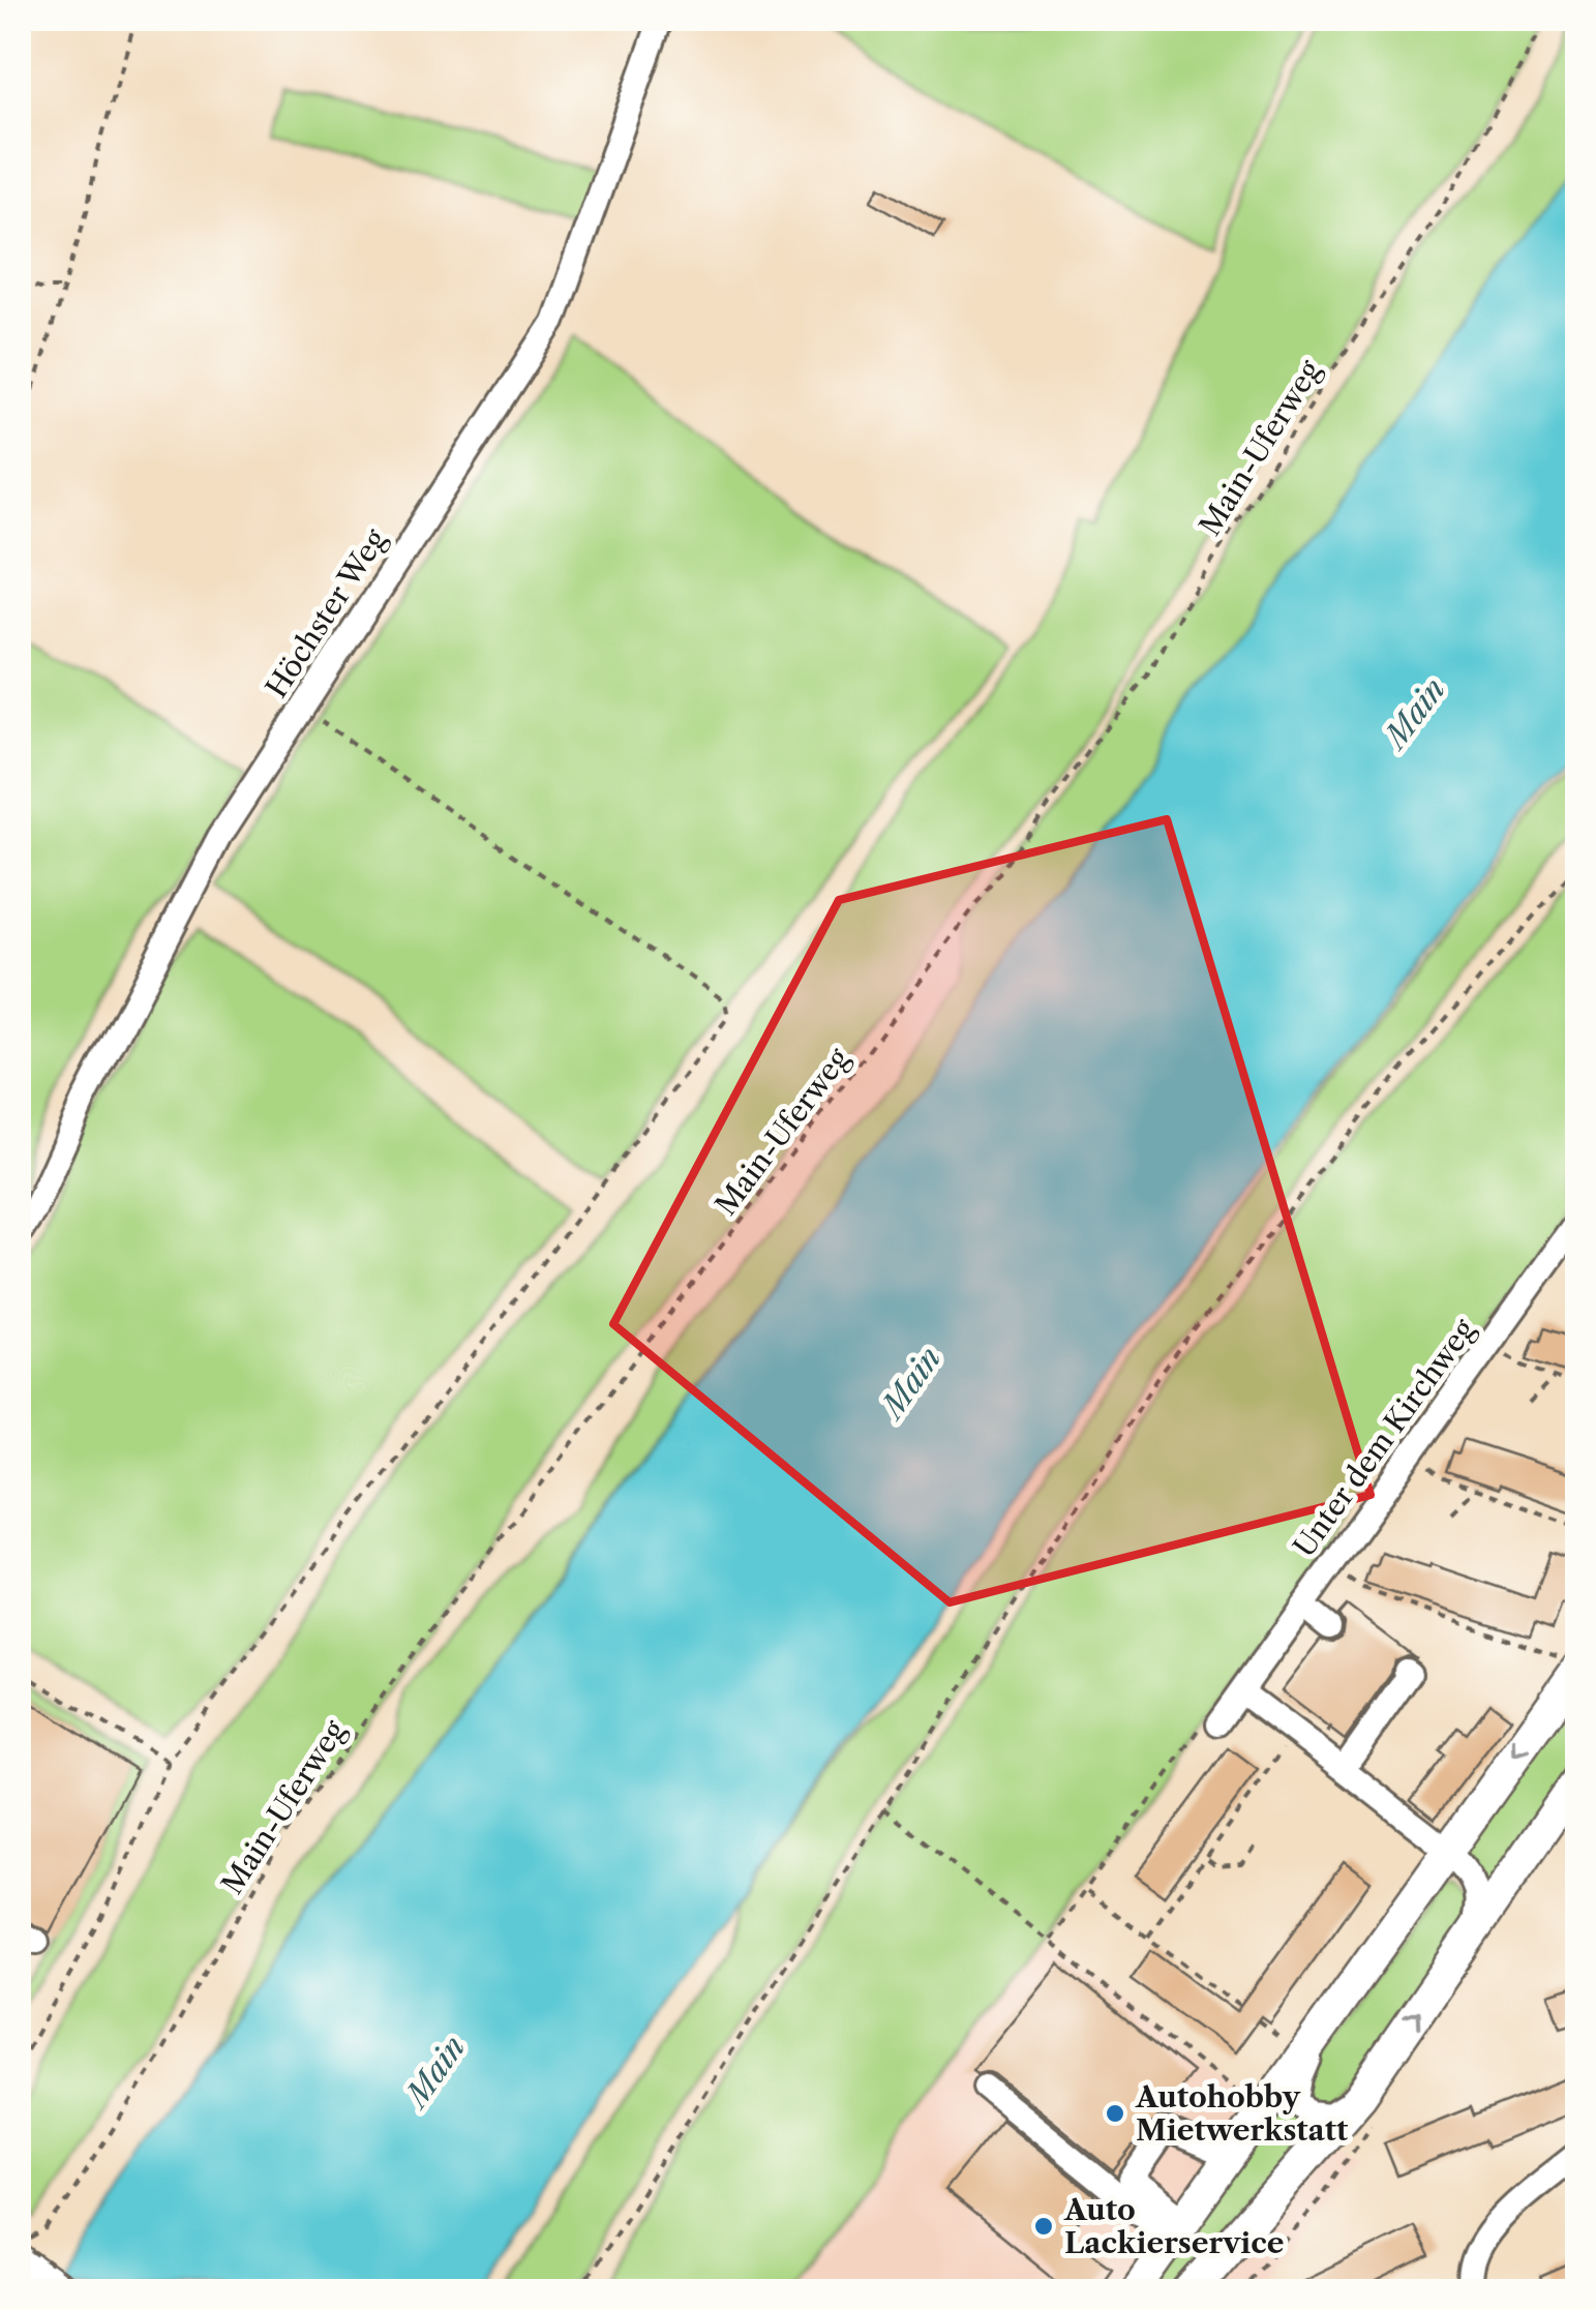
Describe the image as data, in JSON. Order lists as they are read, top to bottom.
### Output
{
  "streets": {
    "street": ["Höchster Weg", "Unter dem Kirchweg"],
    "path": ["Main-Uferweg"]
  },
  "water": ["Main"],
  "places": ["Autohobby Mietwerkstatt", "Auto Lackierservice"]
}
